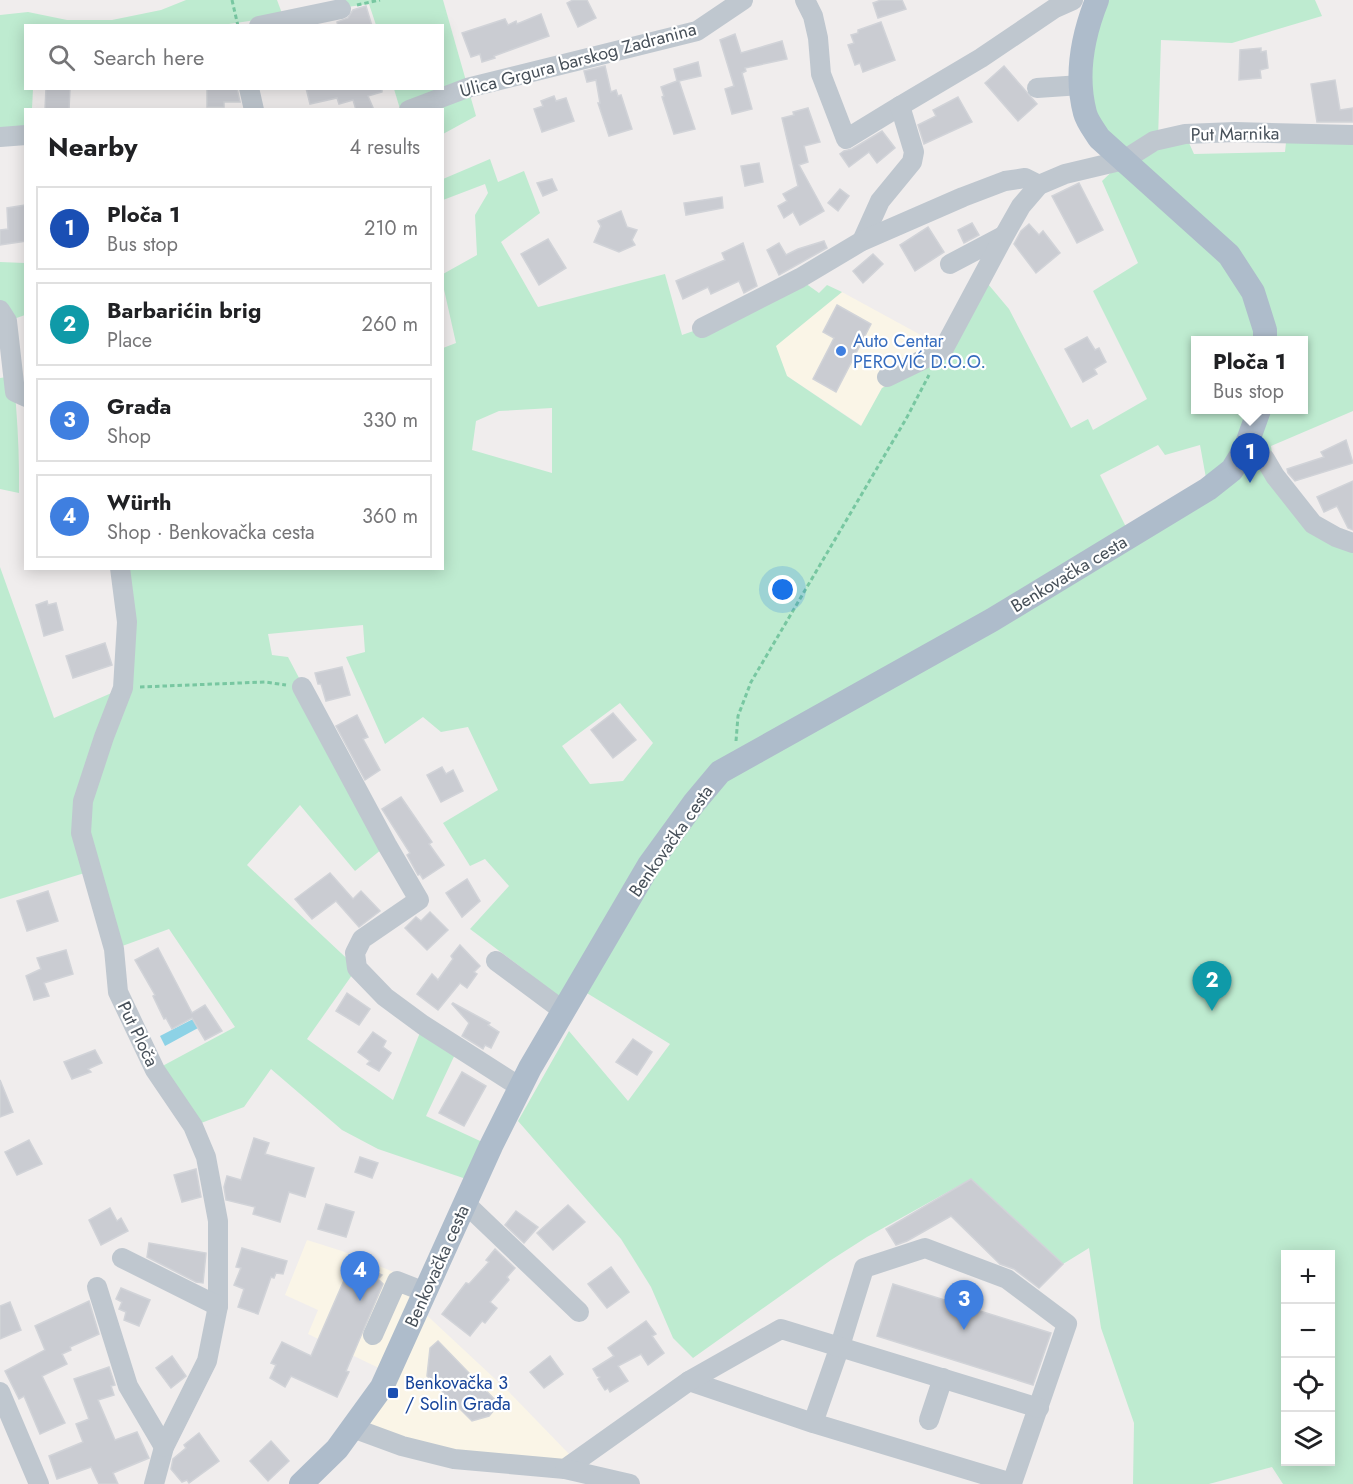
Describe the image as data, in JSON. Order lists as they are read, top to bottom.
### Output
{
  "streets": {
    "main road": ["Benkovačka cesta"],
    "street": ["Ulica Grgura barskog Zadranina", "Put Marnika", "Put Ploča"]
  },
  "places": {
    "other": ["Auto Centar PEROVIĆ D.O.O."],
    "transit": ["Benkovačka 3 / Solin Građa"]
  },
  "page": {
    "search": "Search here",
    "heading": ["Nearby", "4 results"],
    "list": [
      {
        "mark": "1",
        "name": "Ploča 1",
        "note": "Bus stop",
        "value": "210 m"
      },
      {
        "mark": "2",
        "name": "Barbarićin brig",
        "note": "Place",
        "value": "260 m"
      },
      {
        "mark": "3",
        "name": "Građa",
        "note": "Shop",
        "value": "330 m"
      },
      {
        "mark": "4",
        "name": "Würth",
        "note": "Shop · Benkovačka cesta",
        "value": "360 m"
      }
    ],
    "popup": ["Ploča 1", "Bus stop"],
    "pins": [
      "1",
      "2",
      "4",
      "3"
    ],
    "map_buttons": ["+", "−"]
  }
}
